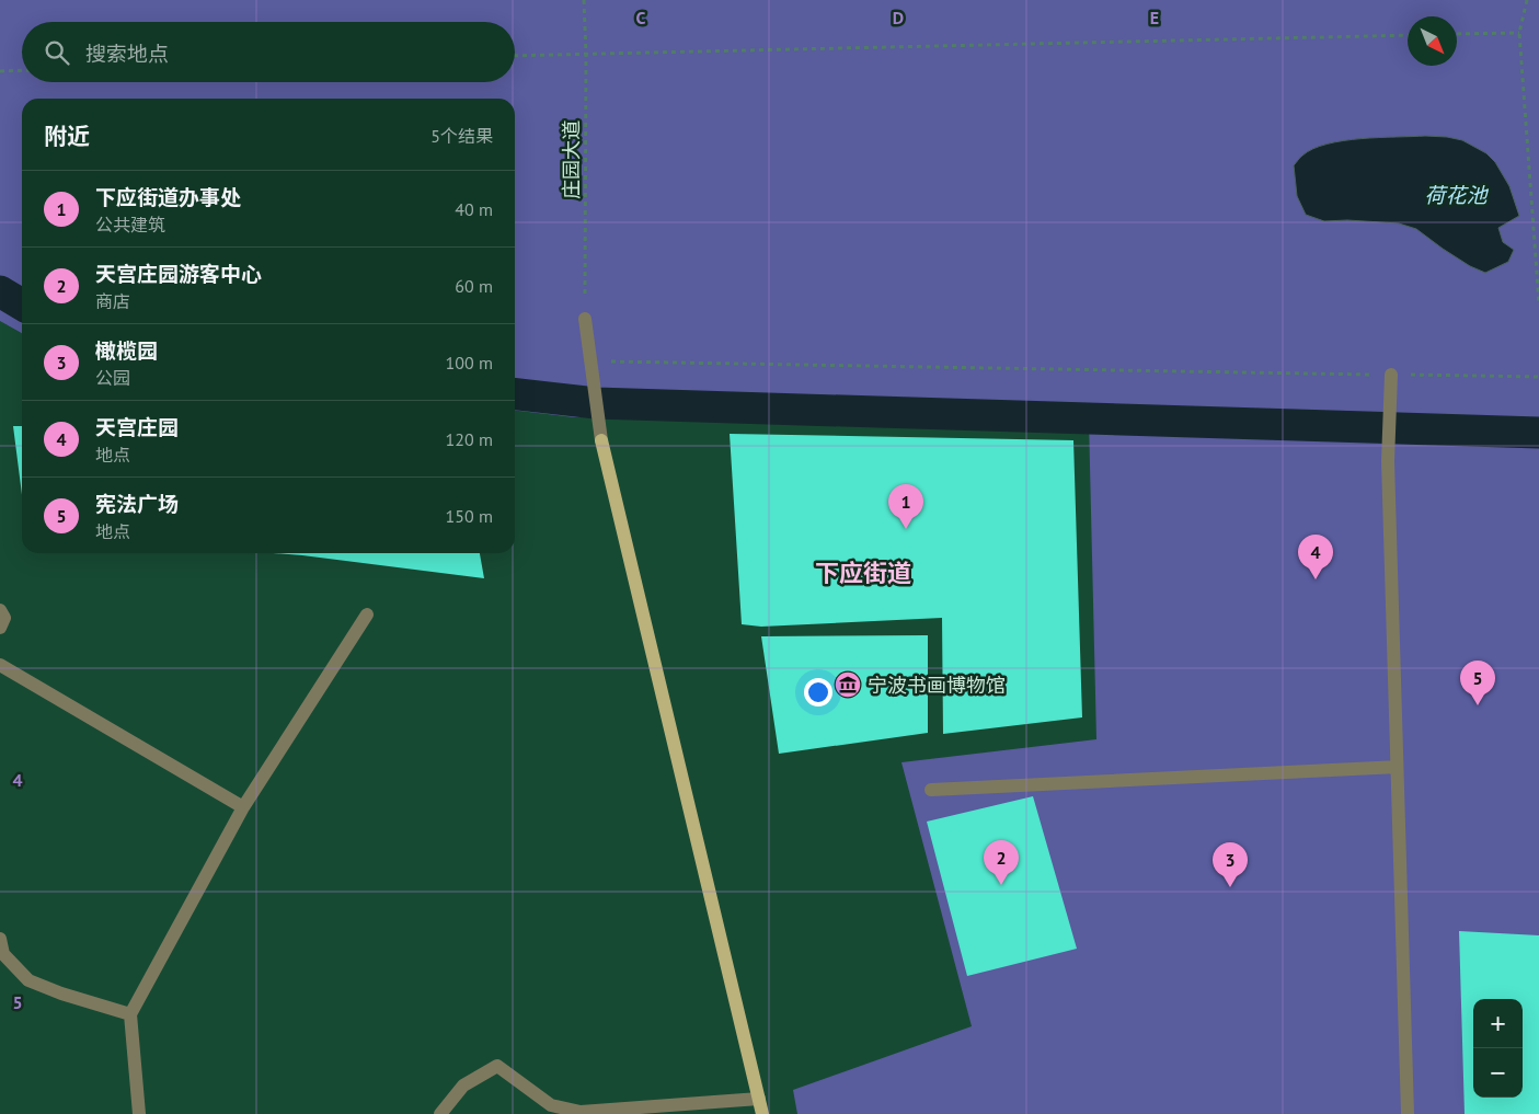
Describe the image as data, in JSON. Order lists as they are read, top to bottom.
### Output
{
  "streets": {
    "path": ["庄园大道"]
  },
  "districts": ["下应街道"],
  "water": ["荷花池"],
  "places": {
    "museum": ["宁波书画博物馆"]
  },
  "north": "bottom right",
  "page": {
    "search": "搜索地点",
    "heading": ["附近", "5个结果"],
    "list": [
      {
        "mark": "1",
        "name": "下应街道办事处",
        "note": "公共建筑",
        "value": "40 m"
      },
      {
        "mark": "2",
        "name": "天宫庄园游客中心",
        "note": "商店",
        "value": "60 m"
      },
      {
        "mark": "3",
        "name": "橄榄园",
        "note": "公园",
        "value": "100 m"
      },
      {
        "mark": "4",
        "name": "天宫庄园",
        "note": "地点",
        "value": "120 m"
      },
      {
        "mark": "5",
        "name": "宪法广场",
        "note": "地点",
        "value": "150 m"
      }
    ],
    "pins": [
      "1",
      "4",
      "5",
      "2",
      "3"
    ],
    "map_buttons": ["+", "−"]
  },
  "grid": {
    "columns": ["C", "D", "E"],
    "rows": ["4", "5"]
  }
}
